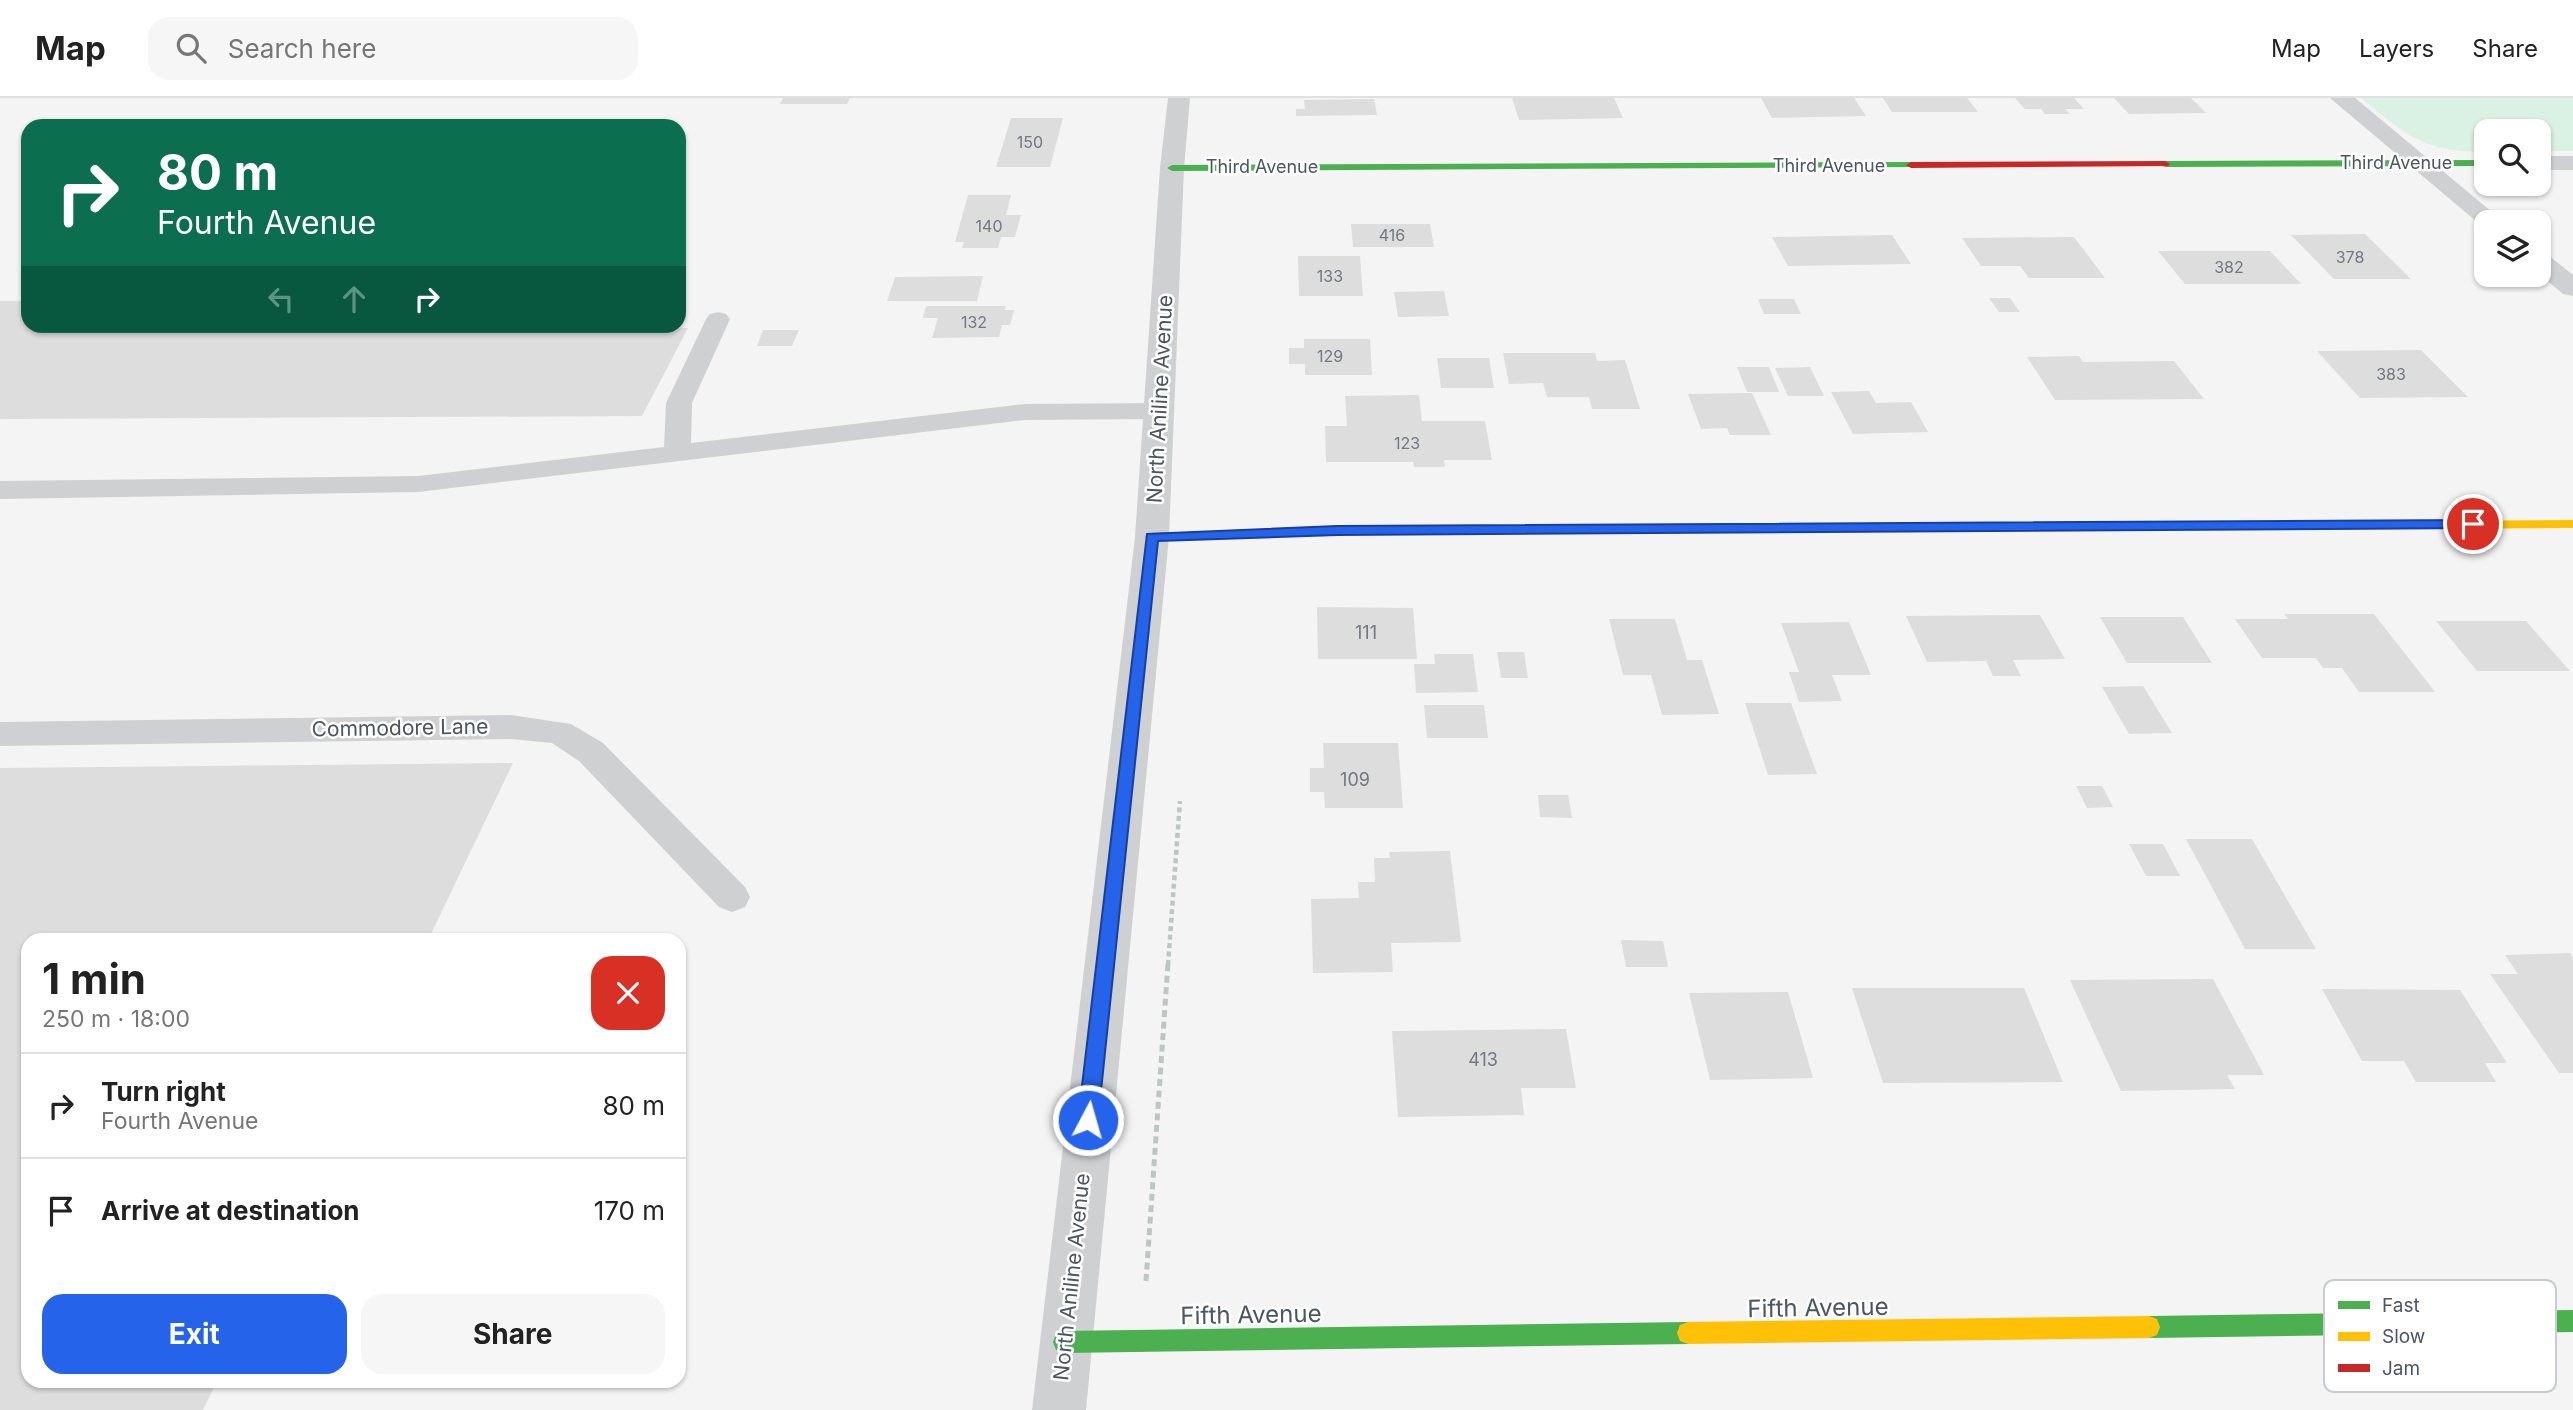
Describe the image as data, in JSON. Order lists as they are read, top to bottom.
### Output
{
  "streets": {
    "street": ["Third Avenue", "North Aniline Avenue", "Fifth Avenue"],
    "lane": ["Commodore Lane"]
  },
  "crossings": [
    ["Third Avenue", "North Aniline Avenue"],
    ["North Aniline Avenue", "Fifth Avenue"]
  ],
  "house_numbers": [
    "150",
    "140",
    "416",
    "378",
    "382",
    "133",
    "132",
    "129",
    "383",
    "123",
    "111",
    "109",
    "413"
  ],
  "legend": ["Fast", "Slow", "Jam"],
  "page": {
    "header": "Map",
    "search": "Search here",
    "nav": ["Map", "Layers", "Share"],
    "turn": ["80 m", "Fourth Avenue"],
    "heading": ["1 min", "250 m · 18:00"],
    "list": [
      {
        "name": "Turn right",
        "note": "Fourth Avenue",
        "value": "80 m"
      },
      {
        "name": "Arrive at destination",
        "value": "170 m"
      }
    ],
    "buttons": ["Exit", "Share"]
  }
}
